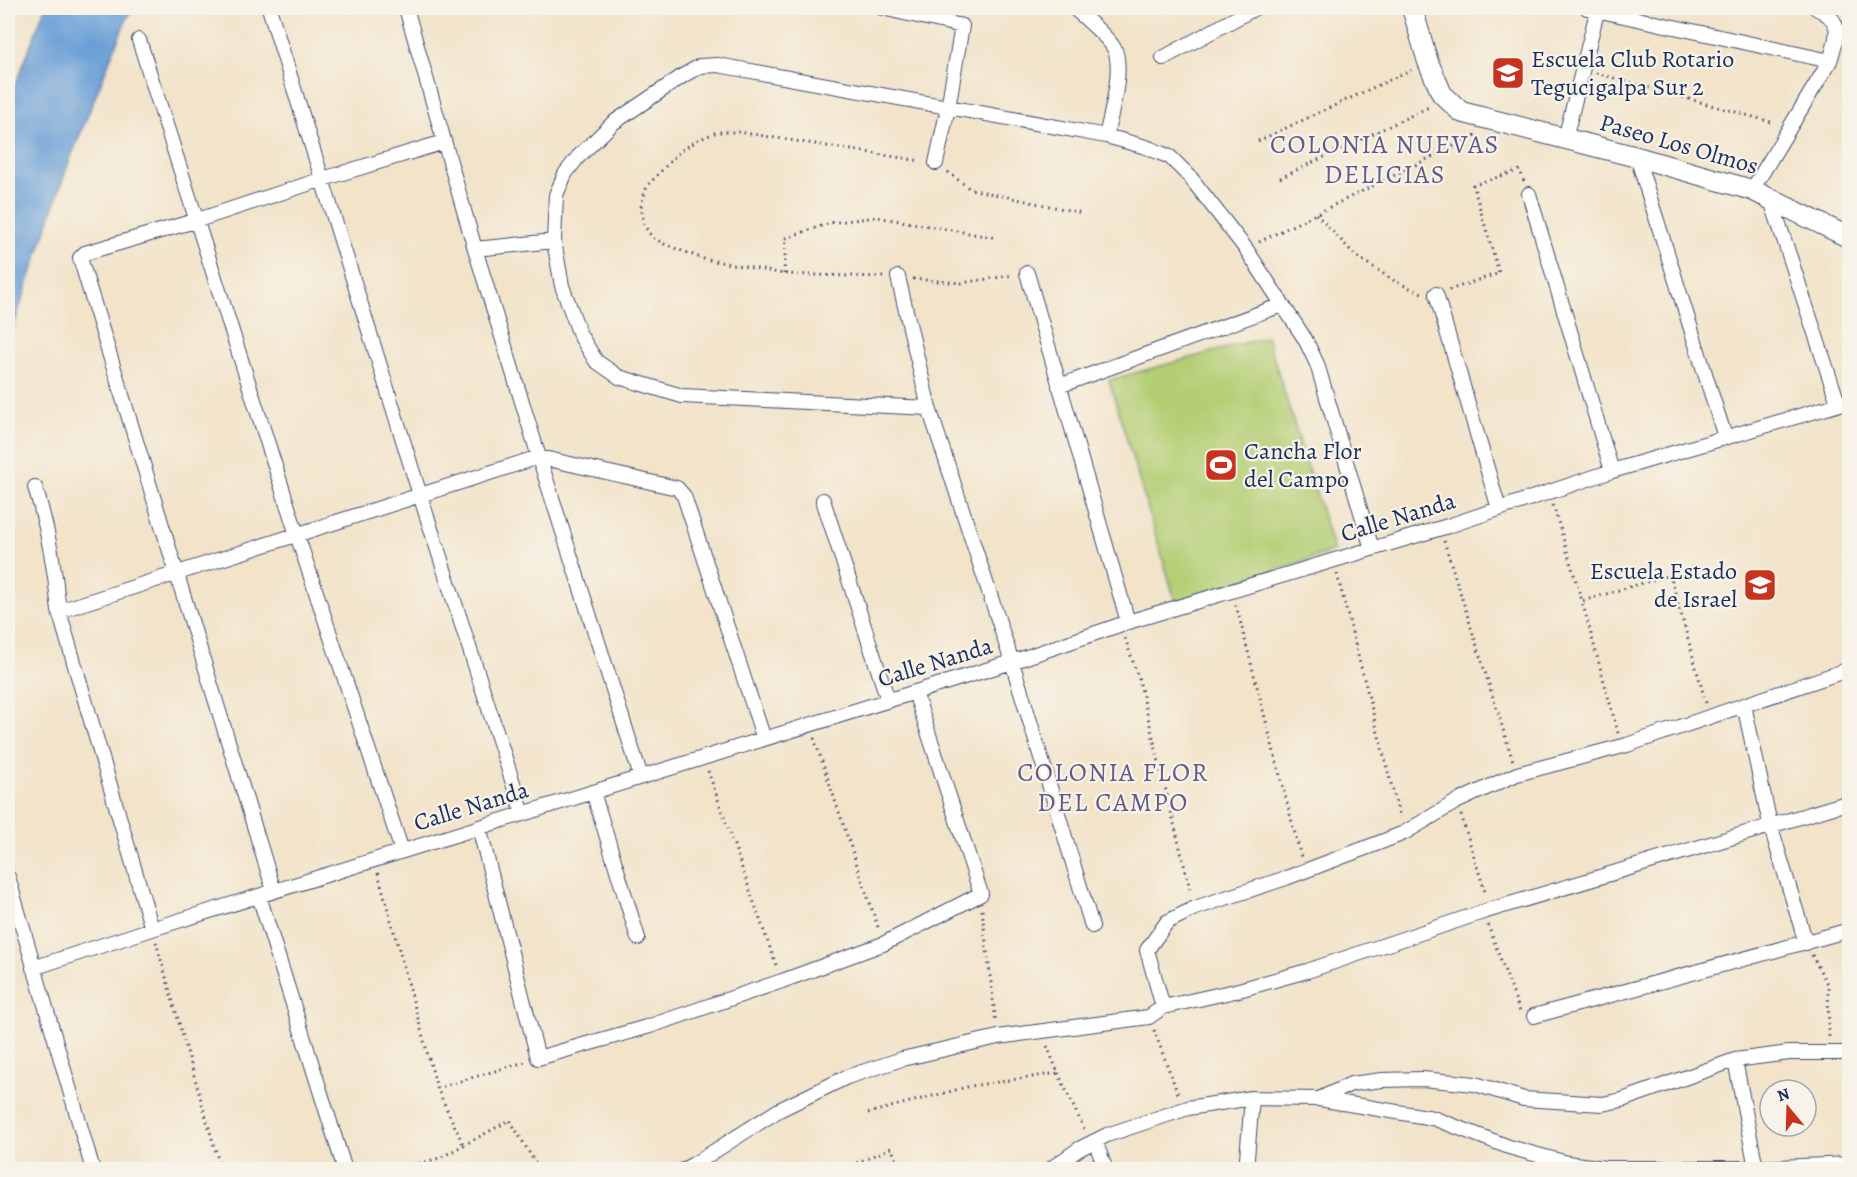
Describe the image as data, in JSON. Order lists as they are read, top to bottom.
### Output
{
  "streets": {
    "street": ["Paseo Los Olmos", "Calle Nanda"]
  },
  "districts": ["COLONIA NUEVAS DELICIAS", "COLONIA FLOR DEL CAMPO"],
  "places": {
    "school or university": ["Escuela Club Rotario Tegucigalpa Sur 2", "Escuela Estado de Israel"],
    "sports": ["Cancha Flor del Campo"]
  },
  "north": "top"
}
